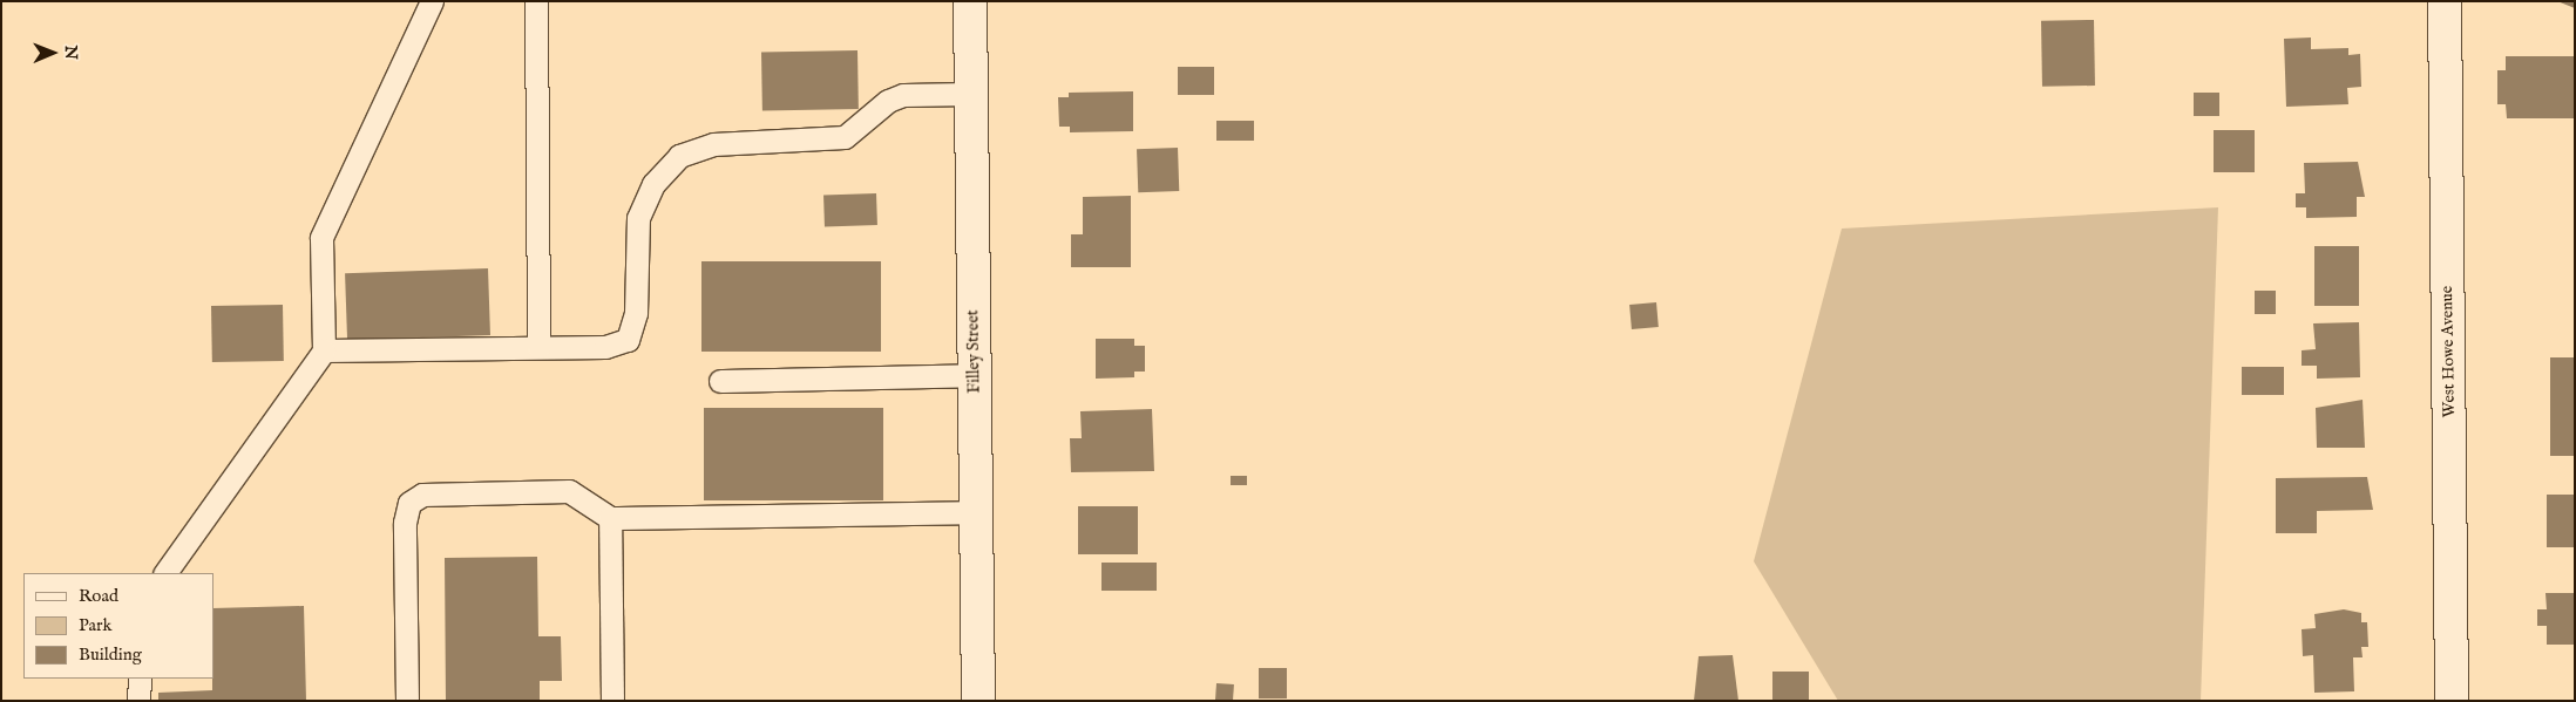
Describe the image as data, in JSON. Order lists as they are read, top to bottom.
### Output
{
  "streets": {
    "street": ["Filley Street", "West Howe Avenue"]
  },
  "legend": ["Road", "Park", "Building"],
  "north": "right"
}
